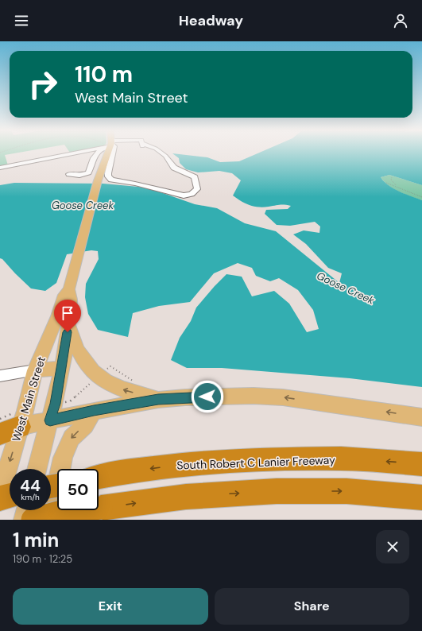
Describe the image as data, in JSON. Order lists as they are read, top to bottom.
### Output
{
  "streets": {
    "highway": ["South Robert C Lanier Freeway"],
    "main road": ["West Main Street"]
  },
  "water": ["Goose Creek"],
  "page": {
    "header": "Headway",
    "turn": ["110 m", "West Main Street"],
    "speed": "44 km/h",
    "limit": "50",
    "heading": ["1 min", "190 m · 12:25"],
    "buttons": ["Exit", "Share"]
  }
}
